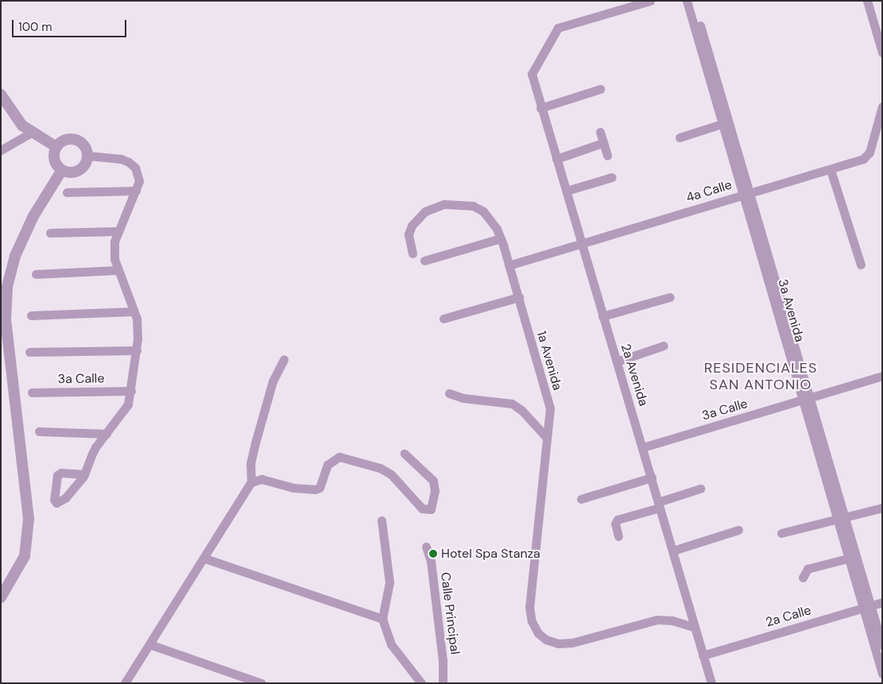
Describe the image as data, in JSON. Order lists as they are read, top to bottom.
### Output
{
  "streets": {
    "street": [
      "4a Calle",
      "3a Avenida",
      "1a Avenida",
      "2a Avenida",
      "3a Calle",
      "Calle Principal",
      "2a Calle"
    ]
  },
  "crossings": [
    ["4a Calle", "3a Avenida"],
    ["4a Calle", "1a Avenida"],
    ["4a Calle", "2a Avenida"],
    ["3a Avenida", "3a Calle"],
    ["3a Avenida", "2a Calle"],
    ["1a Avenida", "2a Avenida"],
    ["2a Avenida", "3a Calle"],
    ["2a Avenida", "2a Calle"]
  ],
  "districts": ["RESIDENCIALES SAN ANTONIO"],
  "places": ["Hotel Spa Stanza"],
  "scale_bar": "100 m"
}
